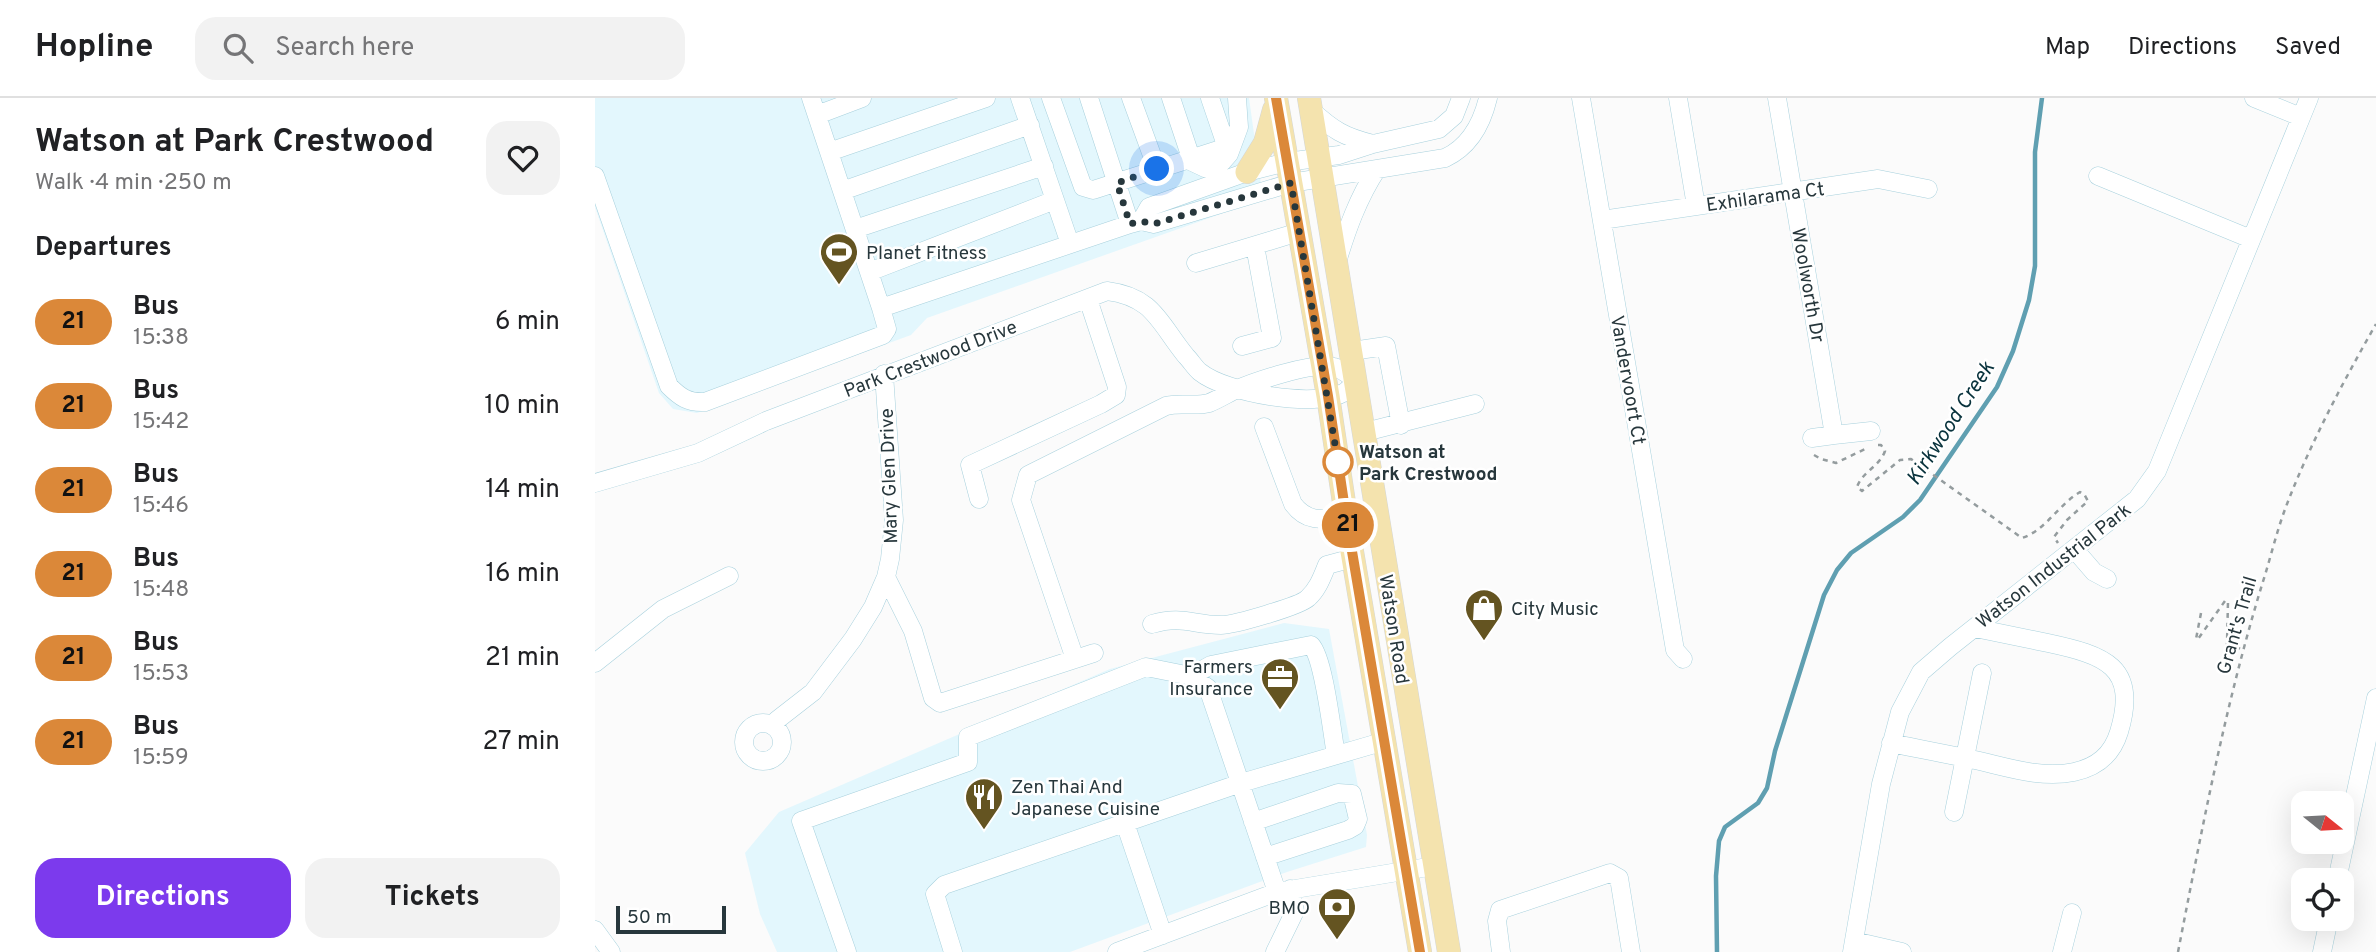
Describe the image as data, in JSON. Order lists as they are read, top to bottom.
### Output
{
  "streets": {
    "main road": ["Watson Road"],
    "street": [
      "Exhilarama Ct",
      "Woolworth Dr",
      "Park Crestwood Drive",
      "Vandervoort Ct",
      "Mary Glen Drive",
      "Watson Industrial Park"
    ],
    "path": ["Grant's Trail"]
  },
  "crossings": [
    ["Exhilarama Ct", "Woolworth Dr"],
    ["Exhilarama Ct", "Vandervoort Ct"],
    ["Park Crestwood Drive", "Mary Glen Drive"],
    ["Park Crestwood Drive", "Watson Road"]
  ],
  "water": ["Kirkwood Creek"],
  "places": {
    "sports": ["Planet Fitness"],
    "other": ["Watson at Park Crestwood"],
    "shop": ["City Music"],
    "office": ["Farmers Insurance"],
    "restaurant": ["Zen Thai And Japanese Cuisine"],
    "bank": ["BMO"]
  },
  "lines": ["bus line 21"],
  "scale_bar": "50 m",
  "north": "right",
  "page": {
    "header": "Hopline",
    "search": "Search here",
    "nav": ["Map", "Directions", "Saved"],
    "heading": [
      ["Watson at Park Crestwood", "Walk · 4 min · 250 m"],
      "Departures"
    ],
    "on_map": "21",
    "list": [
      {
        "mark": "21",
        "name": "Bus",
        "note": "15:38",
        "value": "6 min"
      },
      {
        "mark": "21",
        "name": "Bus",
        "note": "15:42",
        "value": "10 min"
      },
      {
        "mark": "21",
        "name": "Bus",
        "note": "15:46",
        "value": "14 min"
      },
      {
        "mark": "21",
        "name": "Bus",
        "note": "15:48",
        "value": "16 min"
      },
      {
        "mark": "21",
        "name": "Bus",
        "note": "15:53",
        "value": "21 min"
      },
      {
        "mark": "21",
        "name": "Bus",
        "note": "15:59",
        "value": "27 min"
      }
    ],
    "buttons": ["Directions", "Tickets"],
    "scale": "50 m"
  }
}
